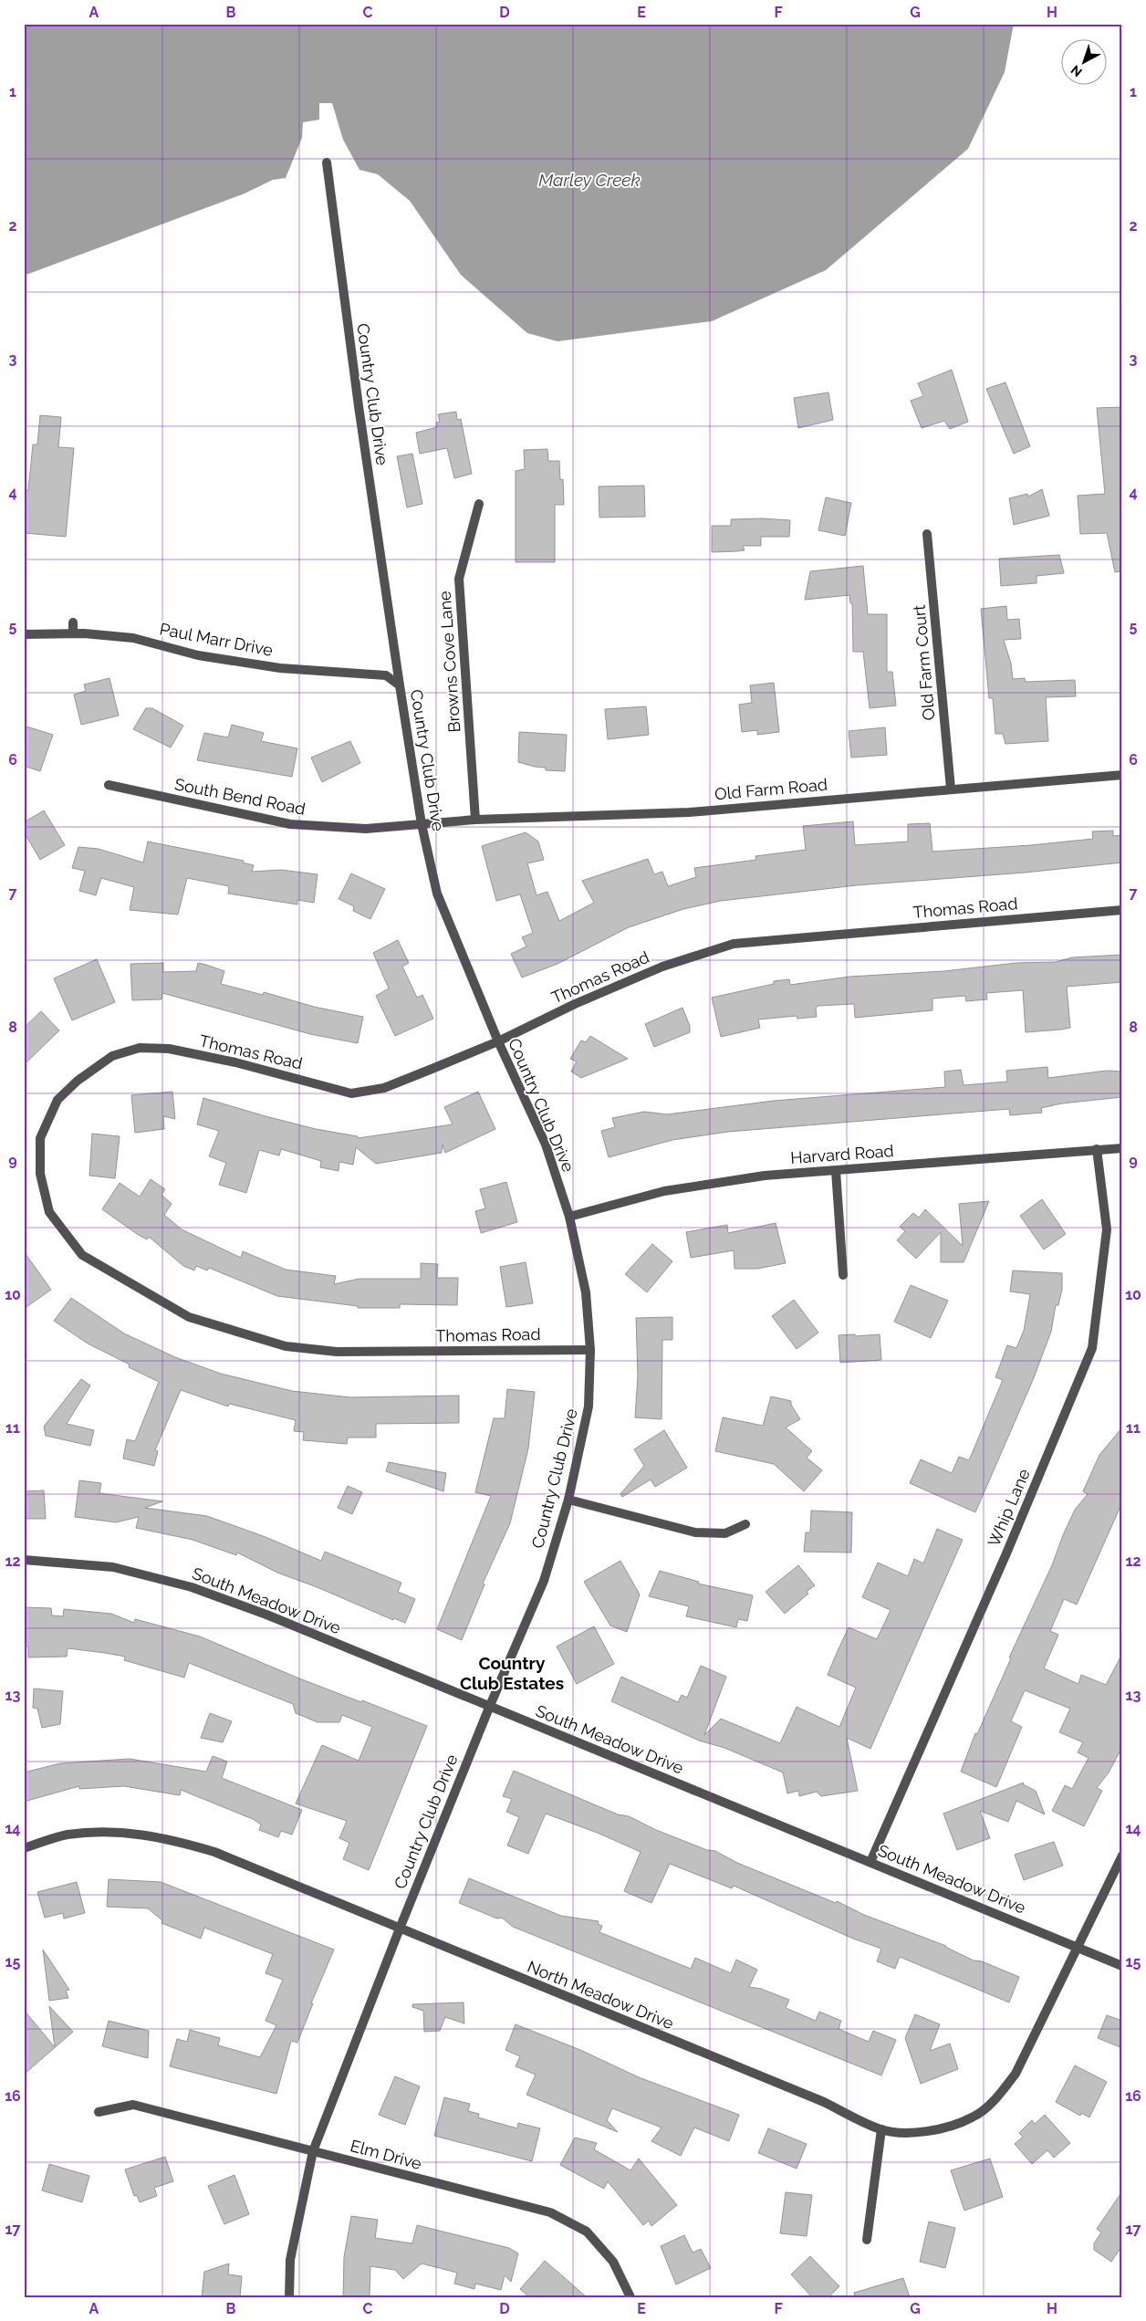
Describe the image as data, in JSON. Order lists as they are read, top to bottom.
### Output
{
  "streets": {
    "street": [
      "Country Club Drive",
      "Paul Marr Drive",
      "Browns Cove Lane",
      "Old Farm Court",
      "Old Farm Road",
      "South Bend Road",
      "Thomas Road",
      "Harvard Road",
      "Whip Lane",
      "South Meadow Drive",
      "North Meadow Drive",
      "Elm Drive"
    ]
  },
  "crossings": [
    ["Country Club Drive", "Paul Marr Drive"],
    ["Country Club Drive", "Old Farm Road"],
    ["Country Club Drive", "South Bend Road"],
    ["Country Club Drive", "Thomas Road"],
    ["Country Club Drive", "Harvard Road"],
    ["Country Club Drive", "South Meadow Drive"],
    ["Country Club Drive", "North Meadow Drive"],
    ["Country Club Drive", "Elm Drive"],
    ["Browns Cove Lane", "Old Farm Road"],
    ["Old Farm Court", "Old Farm Road"],
    ["Old Farm Road", "South Bend Road"],
    ["Harvard Road", "Whip Lane"],
    ["Whip Lane", "South Meadow Drive"],
    ["South Meadow Drive", "North Meadow Drive"]
  ],
  "districts": ["Country Club Estates"],
  "water": ["Marley Creek"],
  "north": "bottom left",
  "grid": {
    "columns": [
      "A",
      "B",
      "C",
      "D",
      "E",
      "F",
      "G",
      "H"
    ],
    "rows": [
      "1",
      "2",
      "3",
      "4",
      "5",
      "6",
      "7",
      "8",
      "9",
      "10",
      "11",
      "12",
      "13",
      "14",
      "15",
      "16",
      "17"
    ]
  }
}
